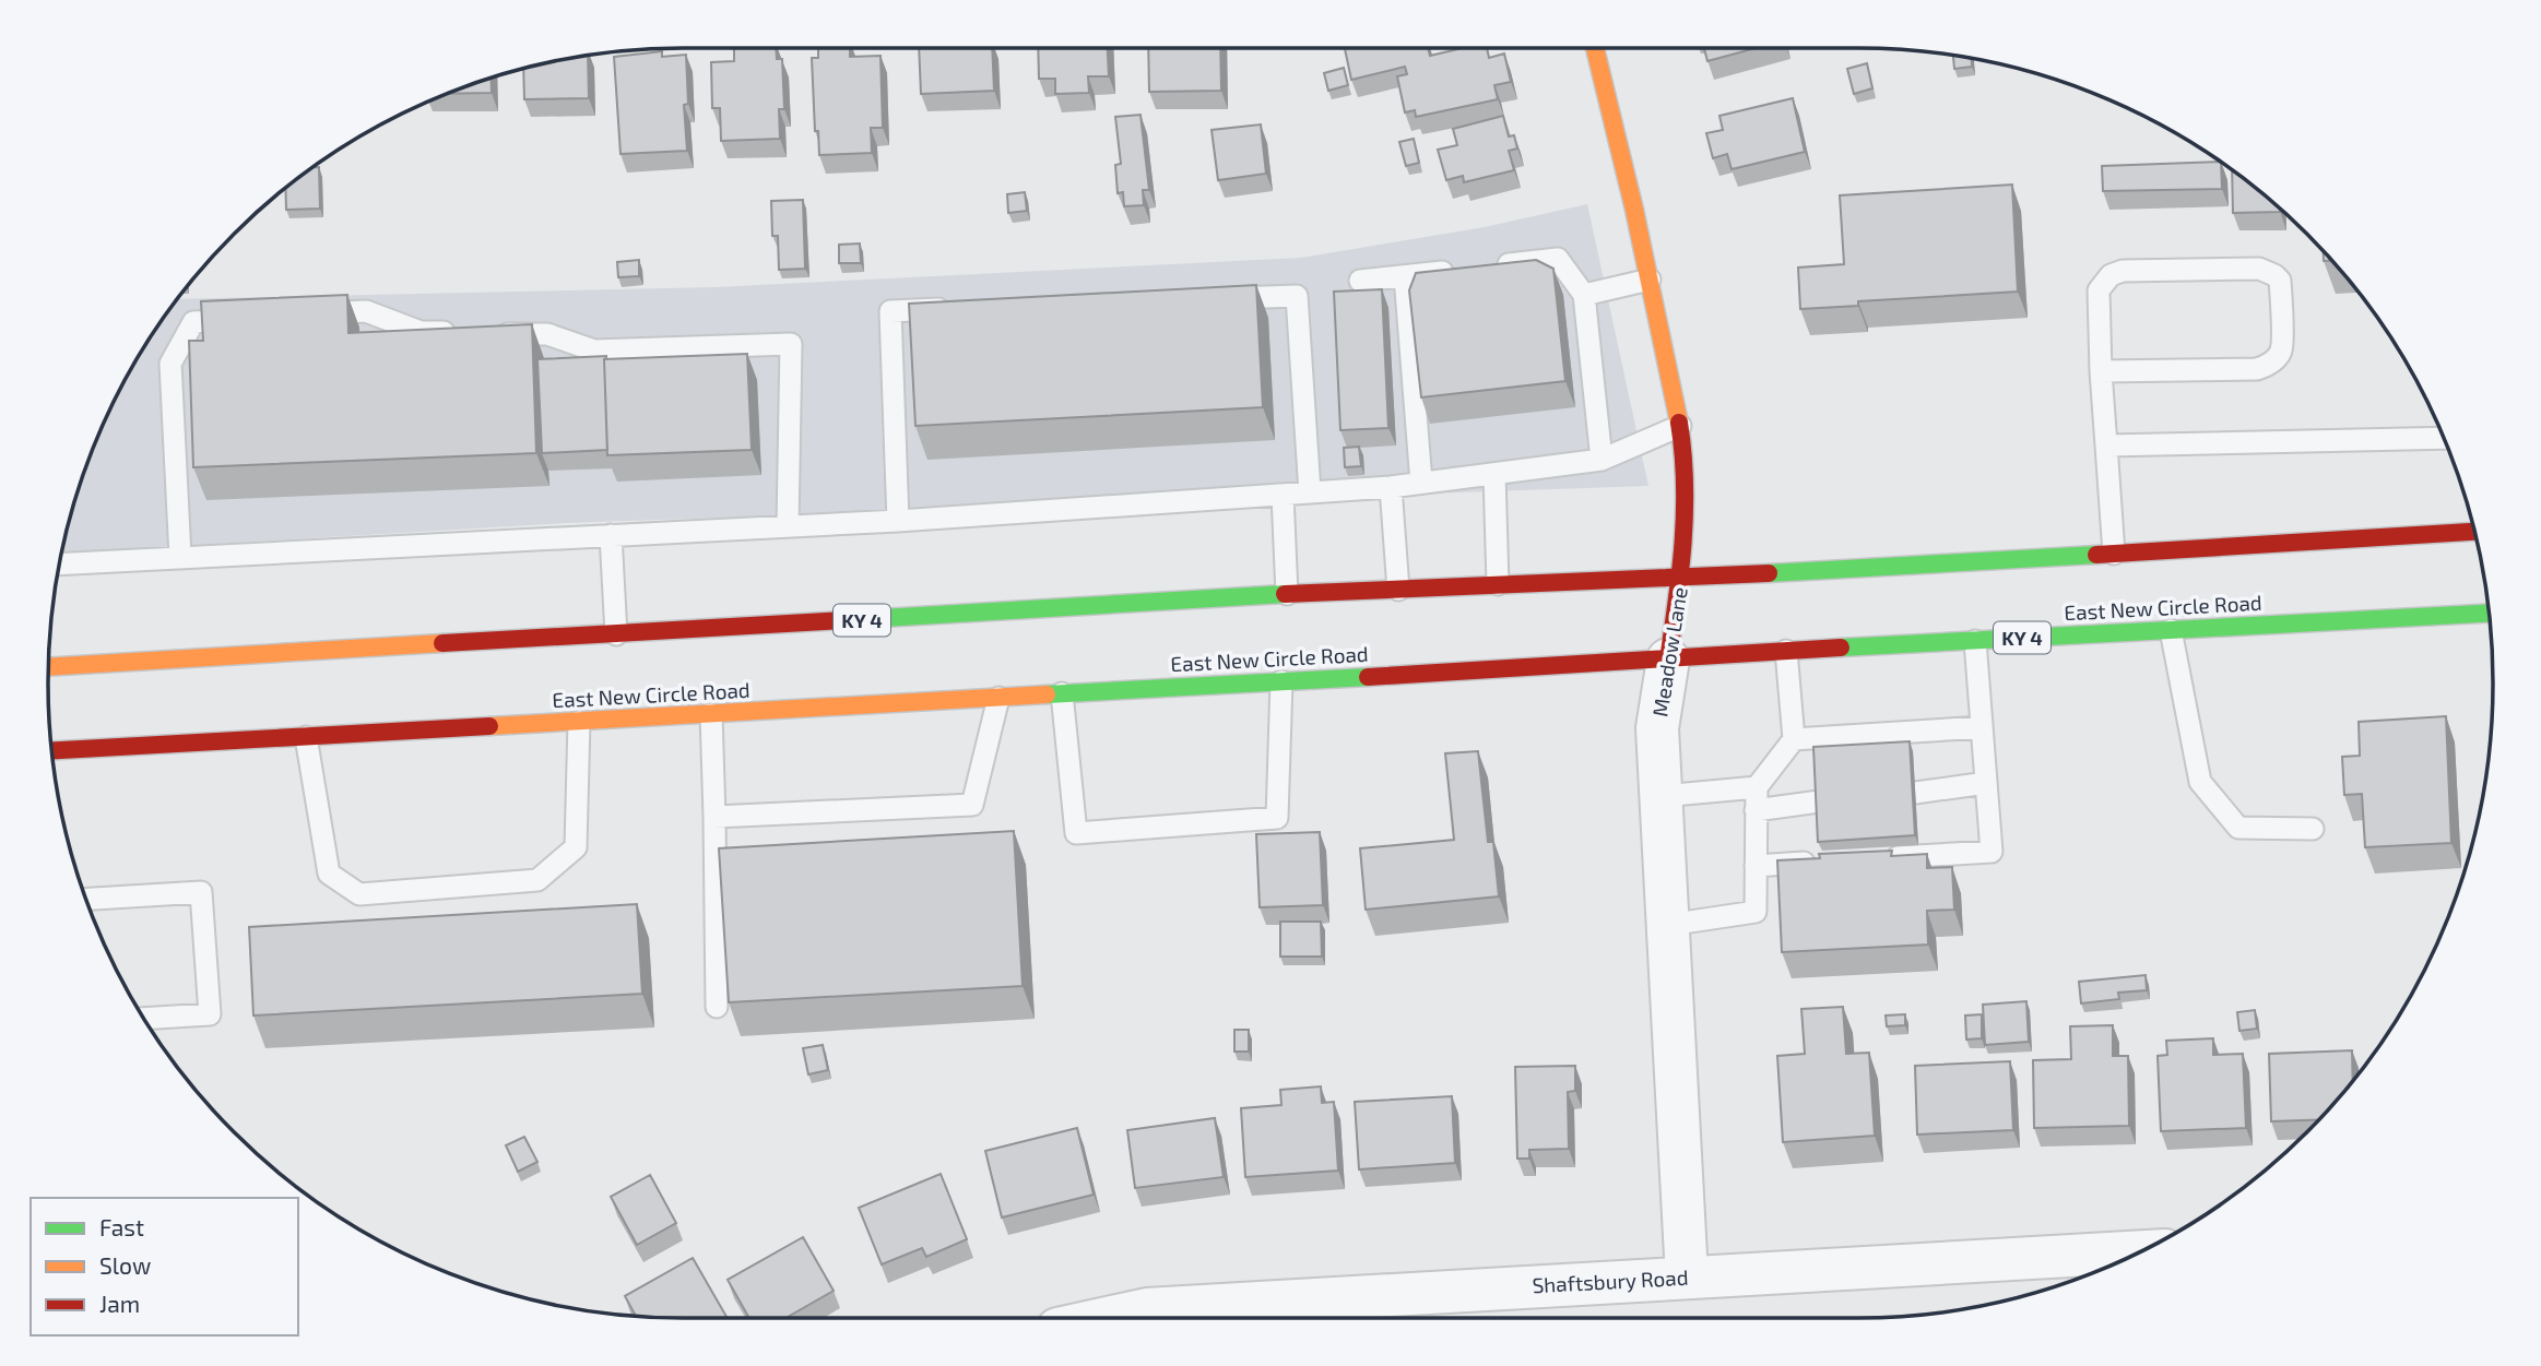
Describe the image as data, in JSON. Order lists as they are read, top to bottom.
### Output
{
  "streets": {
    "main road": ["East New Circle Road", "KY 4", "Meadow Lane"],
    "street": ["Shaftsbury Road"]
  },
  "crossings": [
    ["East New Circle Road", "Meadow Lane"],
    ["KY 4", "Meadow Lane"],
    ["Meadow Lane", "Shaftsbury Road"]
  ],
  "legend": ["Fast", "Slow", "Jam"]
}
